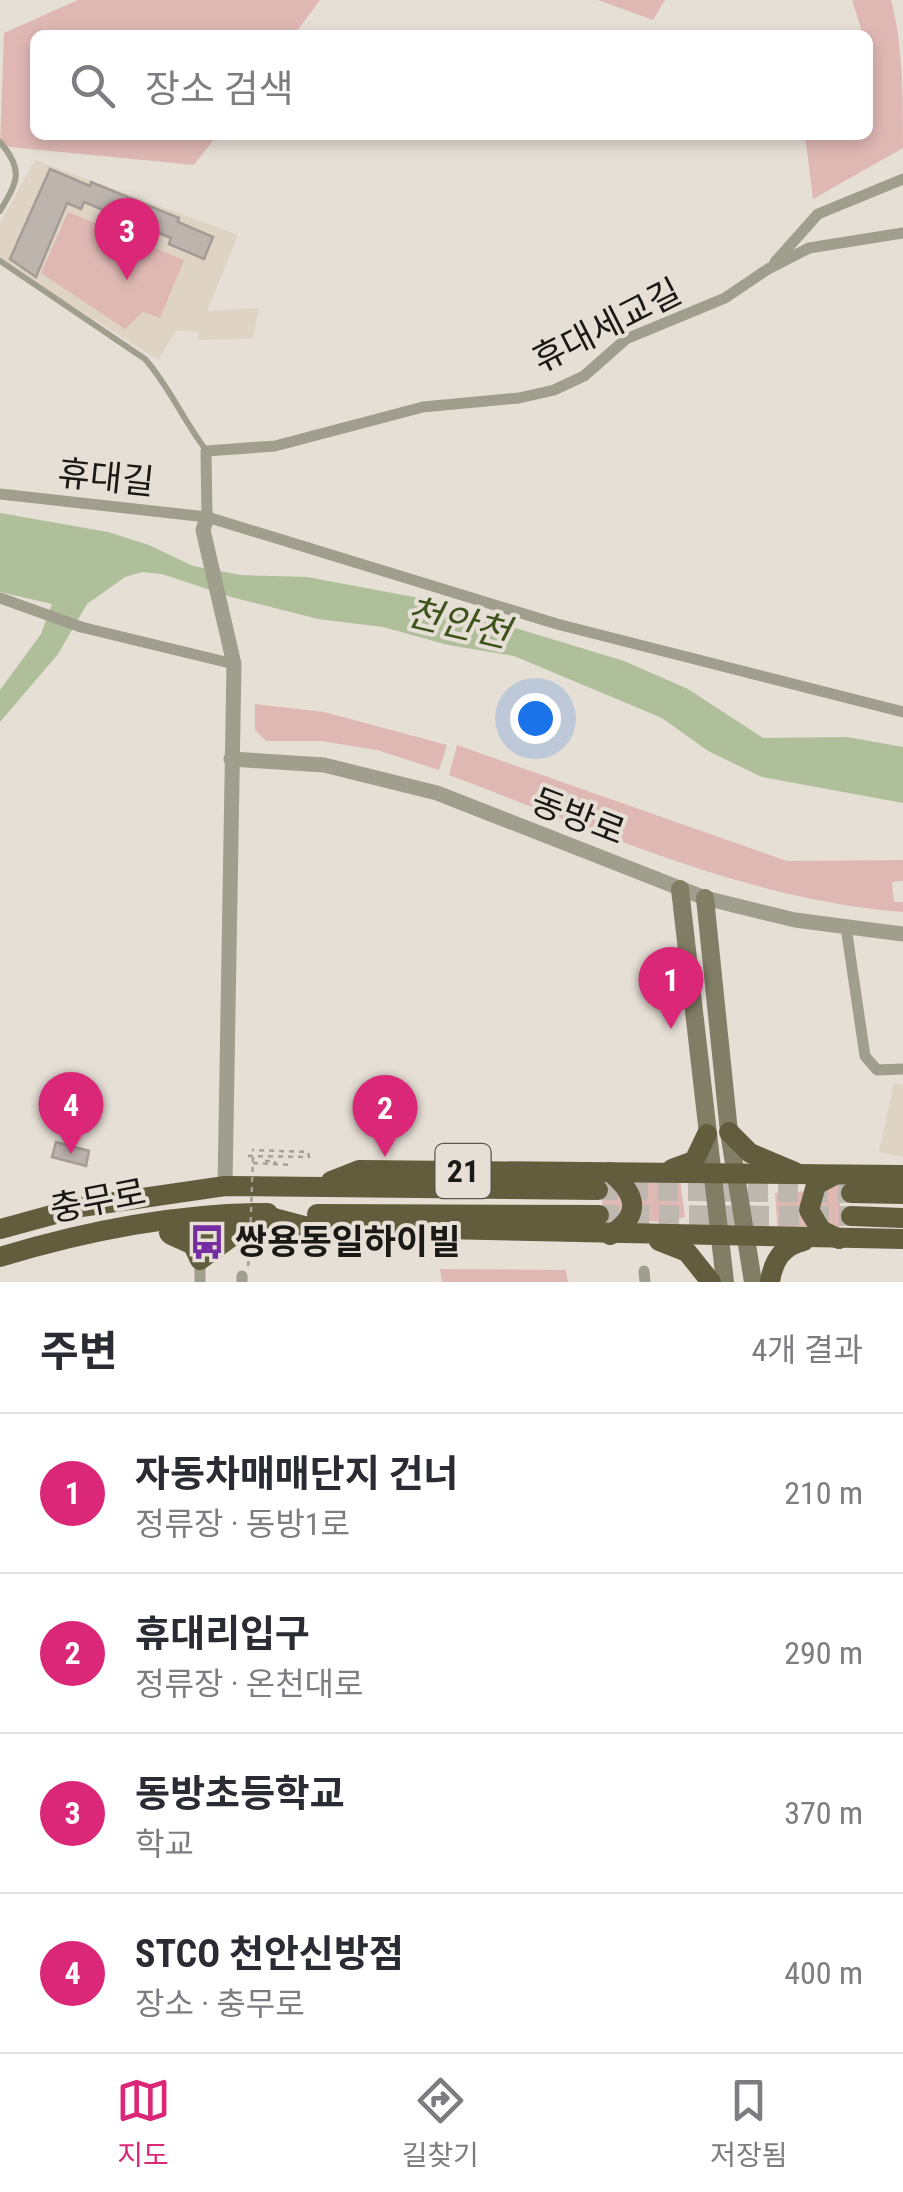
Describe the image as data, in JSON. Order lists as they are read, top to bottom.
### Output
{
  "streets": {
    "highway": ["21", "충무로"],
    "street": ["휴대세교길", "휴대길", "동방로"]
  },
  "crossings": [
    ["21", "충무로"]
  ],
  "water": ["천안천"],
  "places": {
    "bus stop": ["쌍용동일하이빌"]
  },
  "page": {
    "search": "장소 검색",
    "pins": [
      "3",
      "1",
      "4",
      "2"
    ],
    "heading": ["주변", "4개 결과"],
    "list": [
      {
        "mark": "1",
        "name": "자동차매매단지 건너",
        "note": "정류장 · 동방1로",
        "value": "210 m"
      },
      {
        "mark": "2",
        "name": "휴대리입구",
        "note": "정류장 · 온천대로",
        "value": "290 m"
      },
      {
        "mark": "3",
        "name": "동방초등학교",
        "note": "학교",
        "value": "370 m"
      },
      {
        "mark": "4",
        "name": "STCO 천안신방점",
        "note": "장소 · 충무로",
        "value": "400 m"
      }
    ],
    "nav": ["지도", "길찾기", "저장됨"]
  }
}
